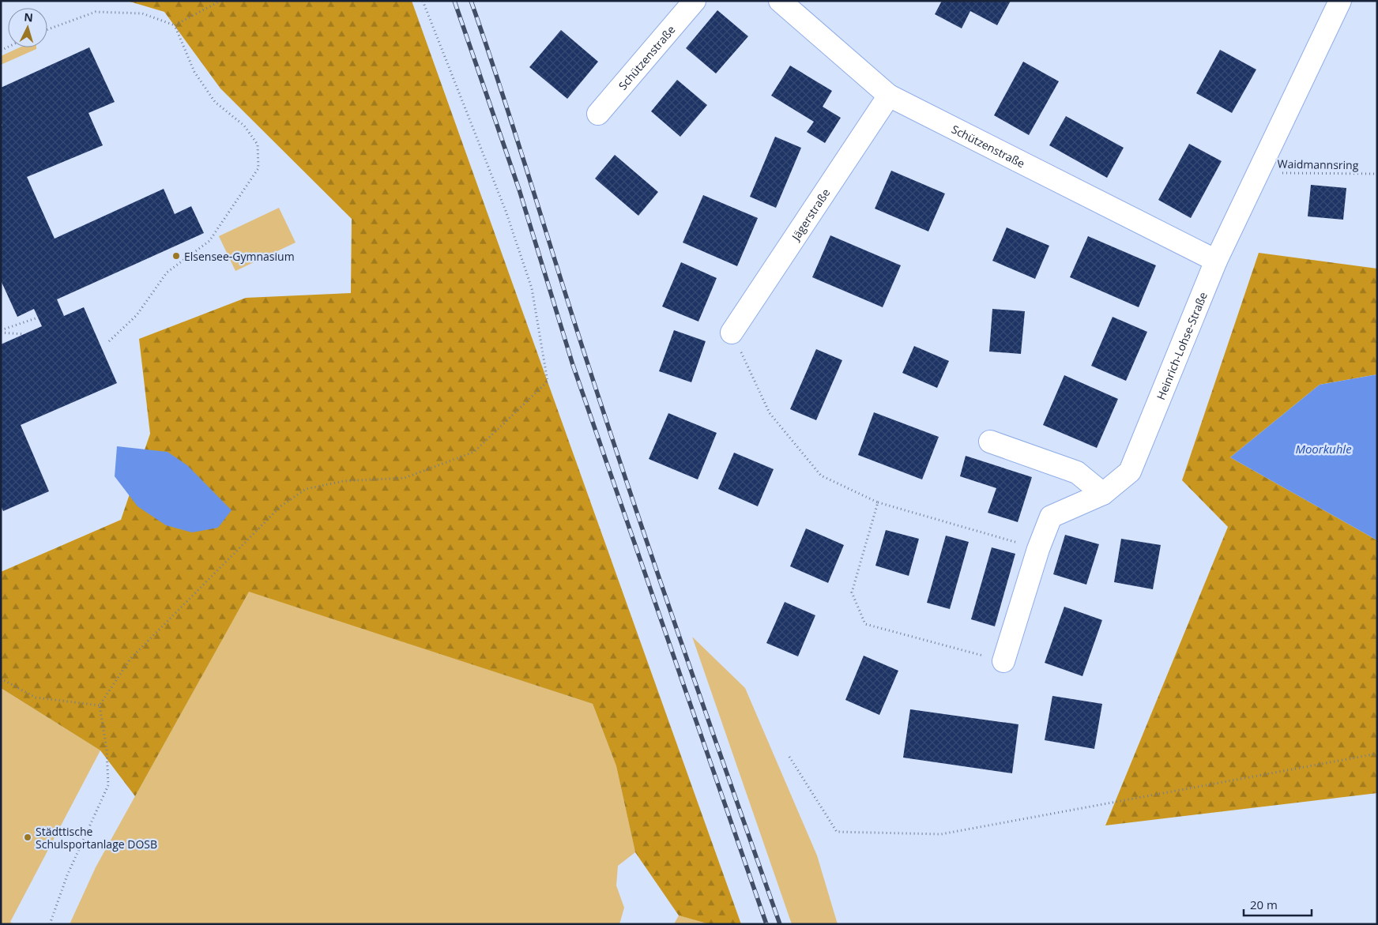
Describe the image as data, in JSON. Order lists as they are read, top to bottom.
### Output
{
  "streets": {
    "street": ["Schützenstraße", "Jägerstraße", "Heinrich-Lohse-Straße"],
    "path": ["Waidmannsring"]
  },
  "crossings": [
    ["Schützenstraße", "Jägerstraße"],
    ["Schützenstraße", "Heinrich-Lohse-Straße"],
    ["Waidmannsring", "Heinrich-Lohse-Straße"]
  ],
  "water": ["Moorkuhle"],
  "places": ["Elsensee-Gymnasium", "Städttische Schulsportanlage DOSB"],
  "scale_bar": "20 m",
  "north": "top"
}
